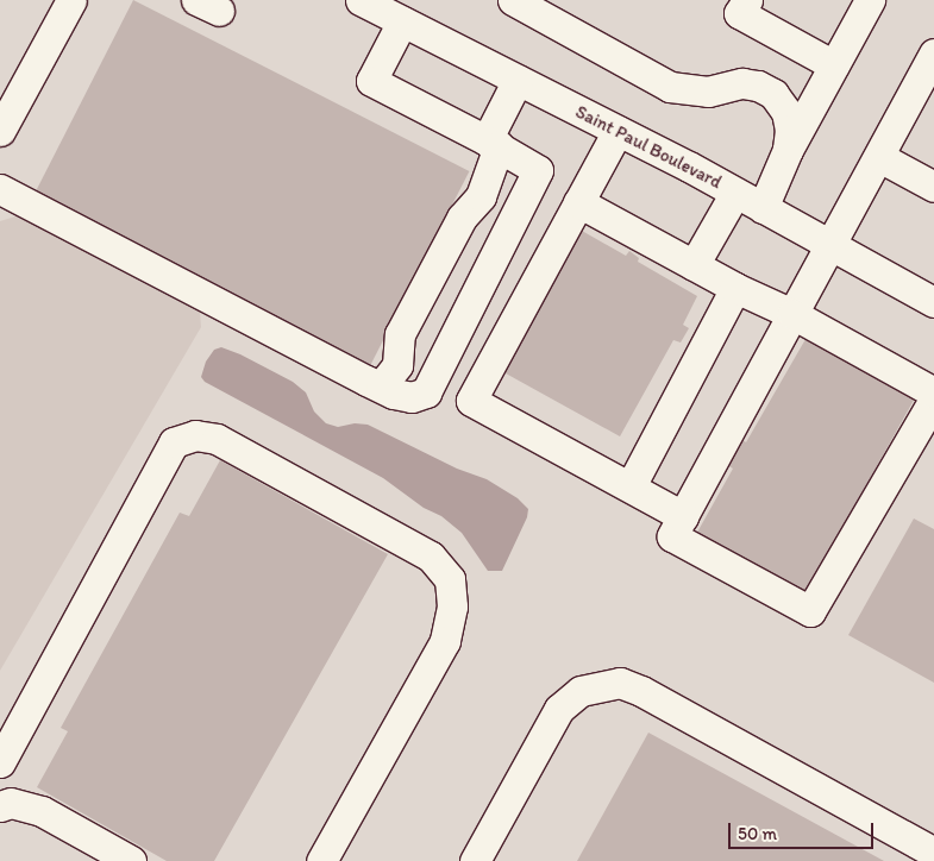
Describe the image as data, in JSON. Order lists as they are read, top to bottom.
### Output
{
  "streets": {
    "street": ["Saint Paul Boulevard"]
  },
  "scale_bar": "50 m"
}
